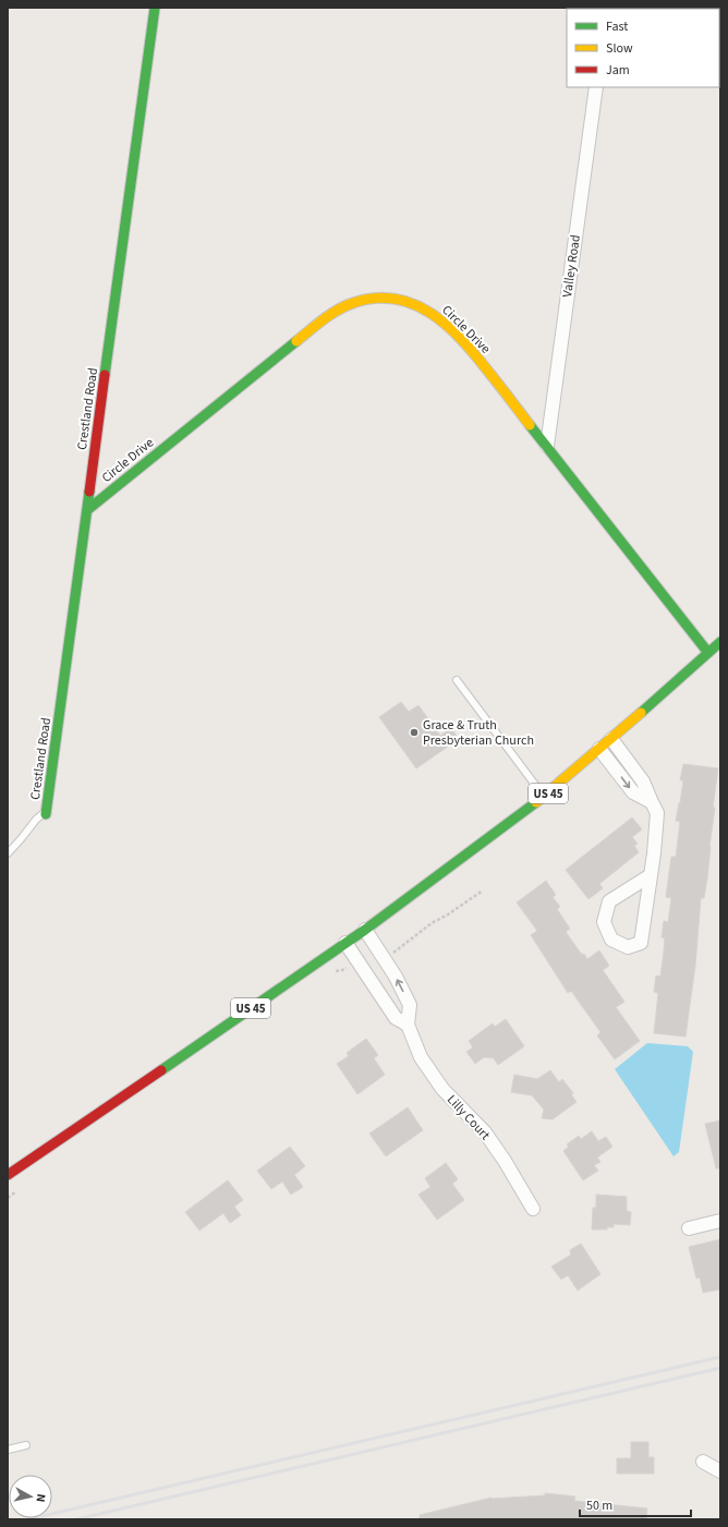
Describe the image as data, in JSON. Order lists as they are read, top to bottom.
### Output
{
  "streets": {
    "street": [
      "Valley Road",
      "Circle Drive",
      "Crestland Road",
      "US 45",
      "Lilly Court"
    ]
  },
  "crossings": [
    ["Valley Road", "Circle Drive"],
    ["Circle Drive", "Crestland Road"],
    ["Circle Drive", "US 45"],
    ["US 45", "Lilly Court"]
  ],
  "places": ["Grace & Truth Presbyterian Church"],
  "legend": ["Fast", "Slow", "Jam"],
  "scale_bar": "50 m",
  "north": "right"
}
